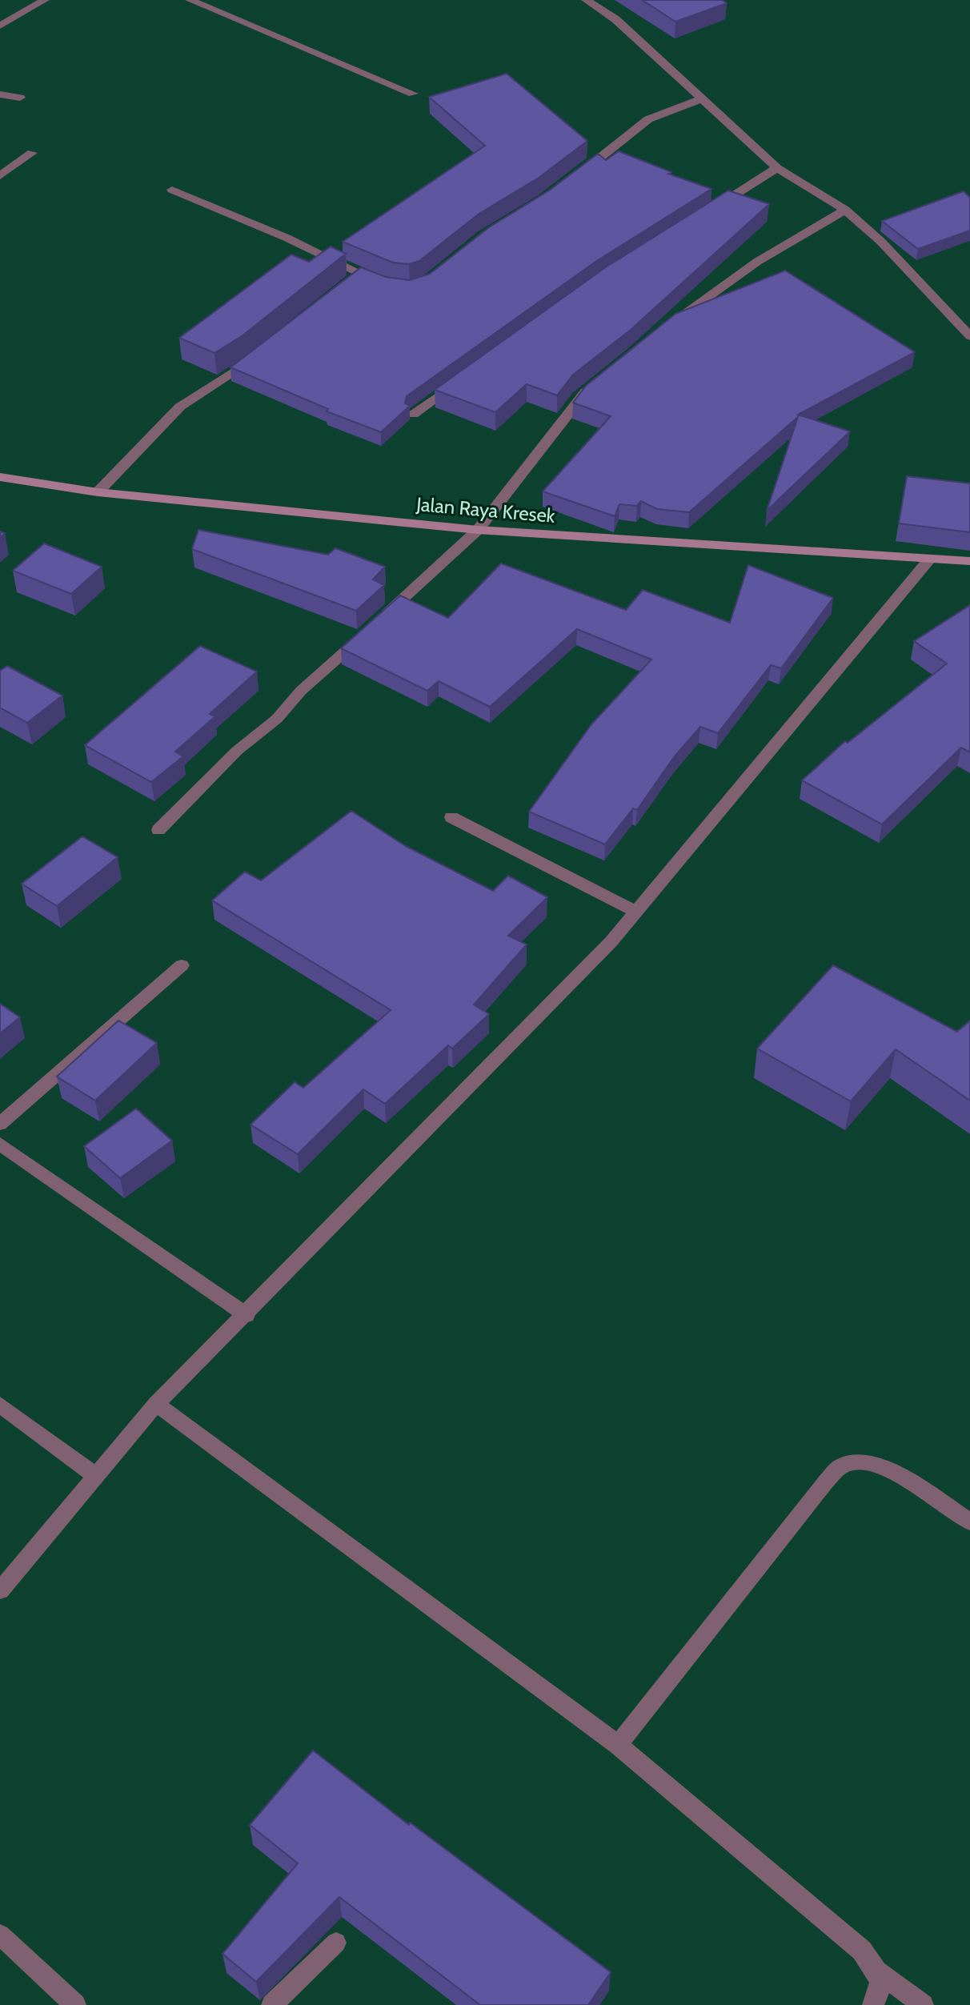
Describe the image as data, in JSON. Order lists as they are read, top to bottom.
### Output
{
  "streets": {
    "main road": ["Jalan Raya Kresek"]
  }
}
